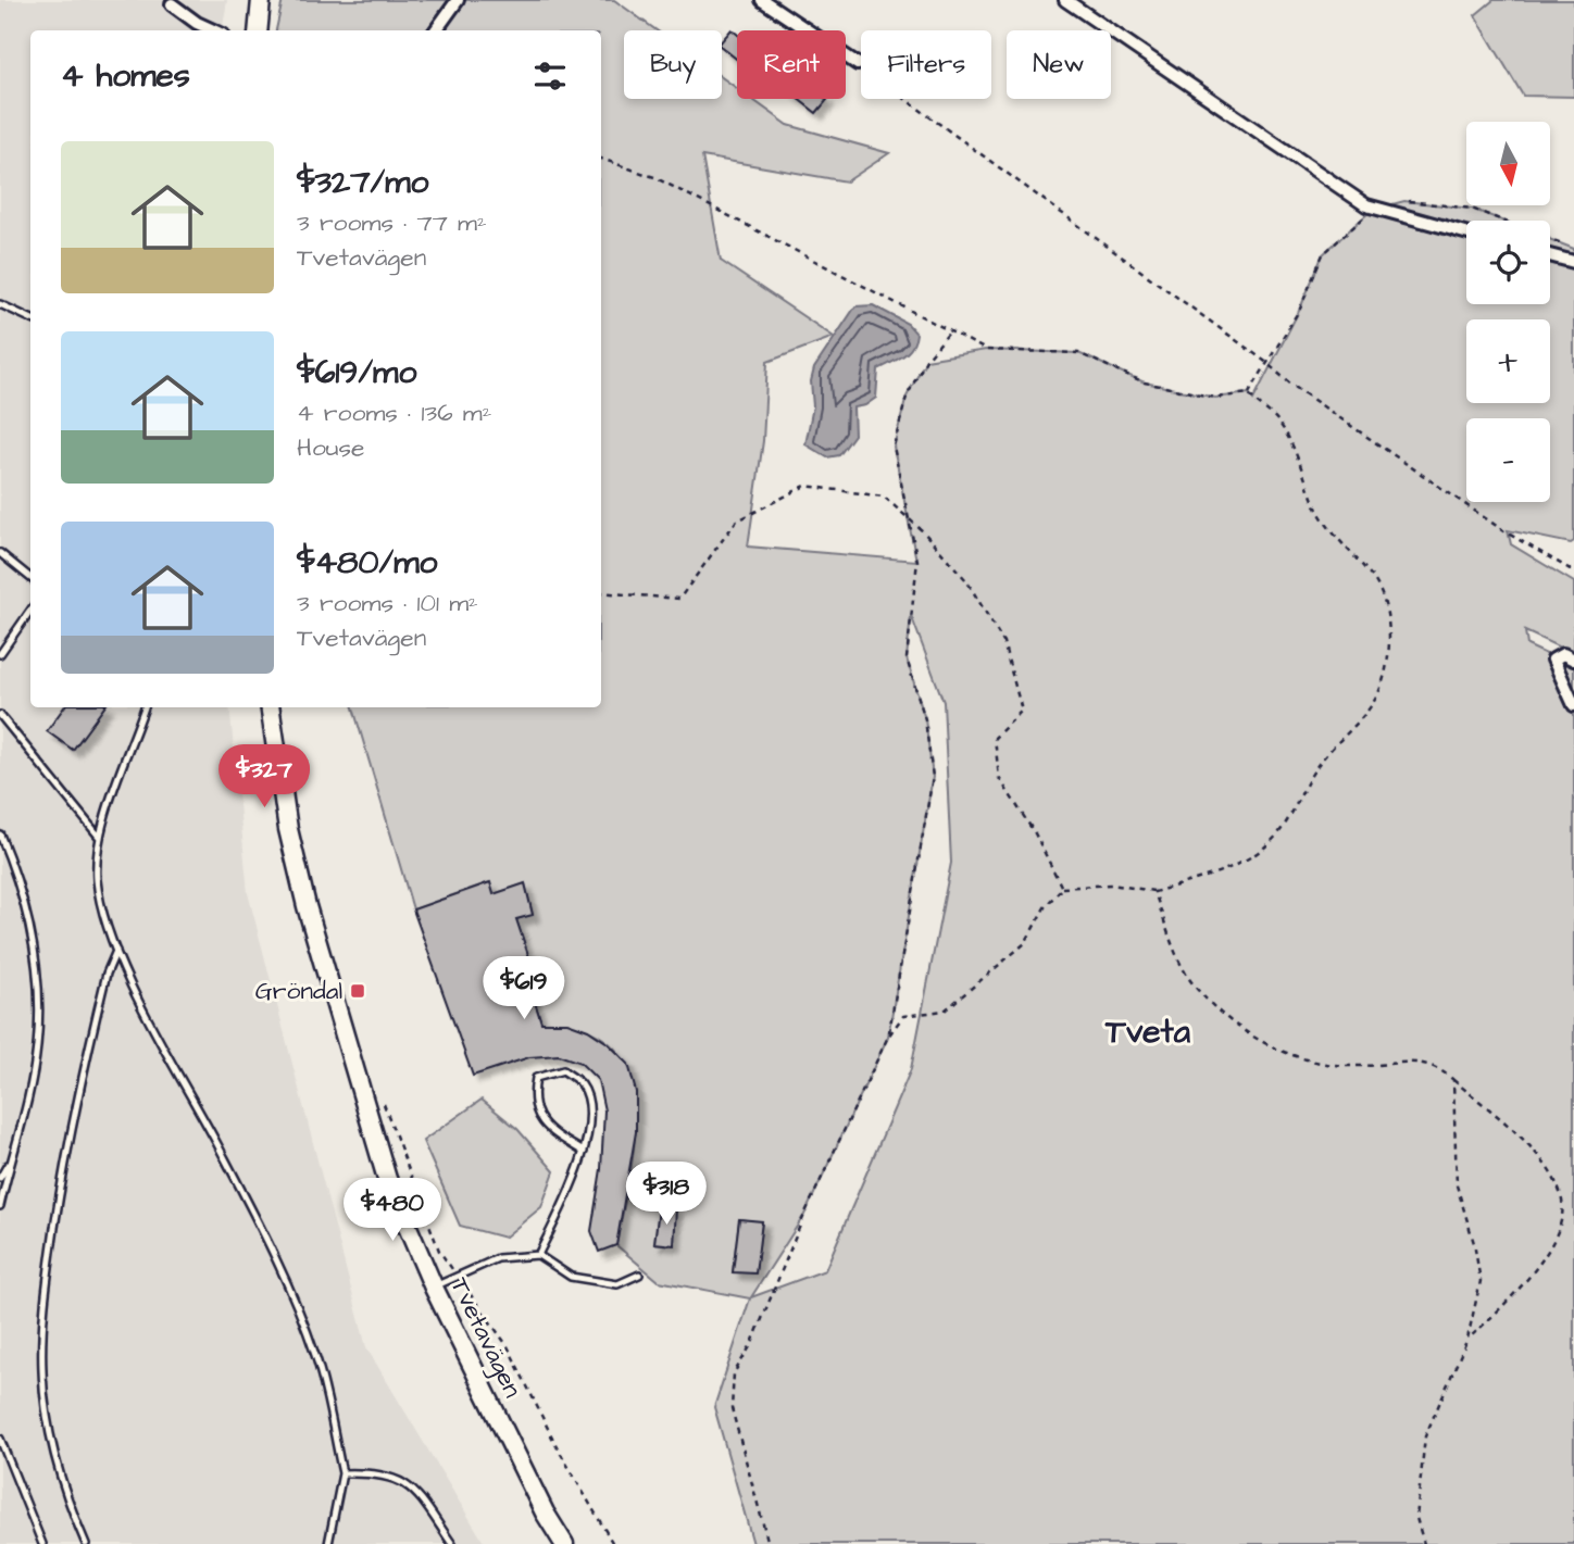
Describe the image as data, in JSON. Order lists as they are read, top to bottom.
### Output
{
  "streets": {
    "main road": ["Tvetavägen"]
  },
  "districts": ["Tveta"],
  "places": {
    "transit": ["Gröndal"]
  },
  "north": "bottom",
  "page": {
    "chip": [
      "Buy",
      "Rent",
      "Filters",
      "New"
    ],
    "heading": "4 homes",
    "map_buttons": ["+", "−"],
    "list": [
      {
        "name": "$327/mo",
        "note": "3 rooms · 77 m² · Tvetavägen"
      },
      {
        "name": "$619/mo",
        "note": "4 rooms · 136 m² · House"
      },
      {
        "name": "$480/mo",
        "note": "3 rooms · 101 m² · Tvetavägen"
      }
    ],
    "price": [
      "$327",
      "$619",
      "$318",
      "$480"
    ]
  }
}
